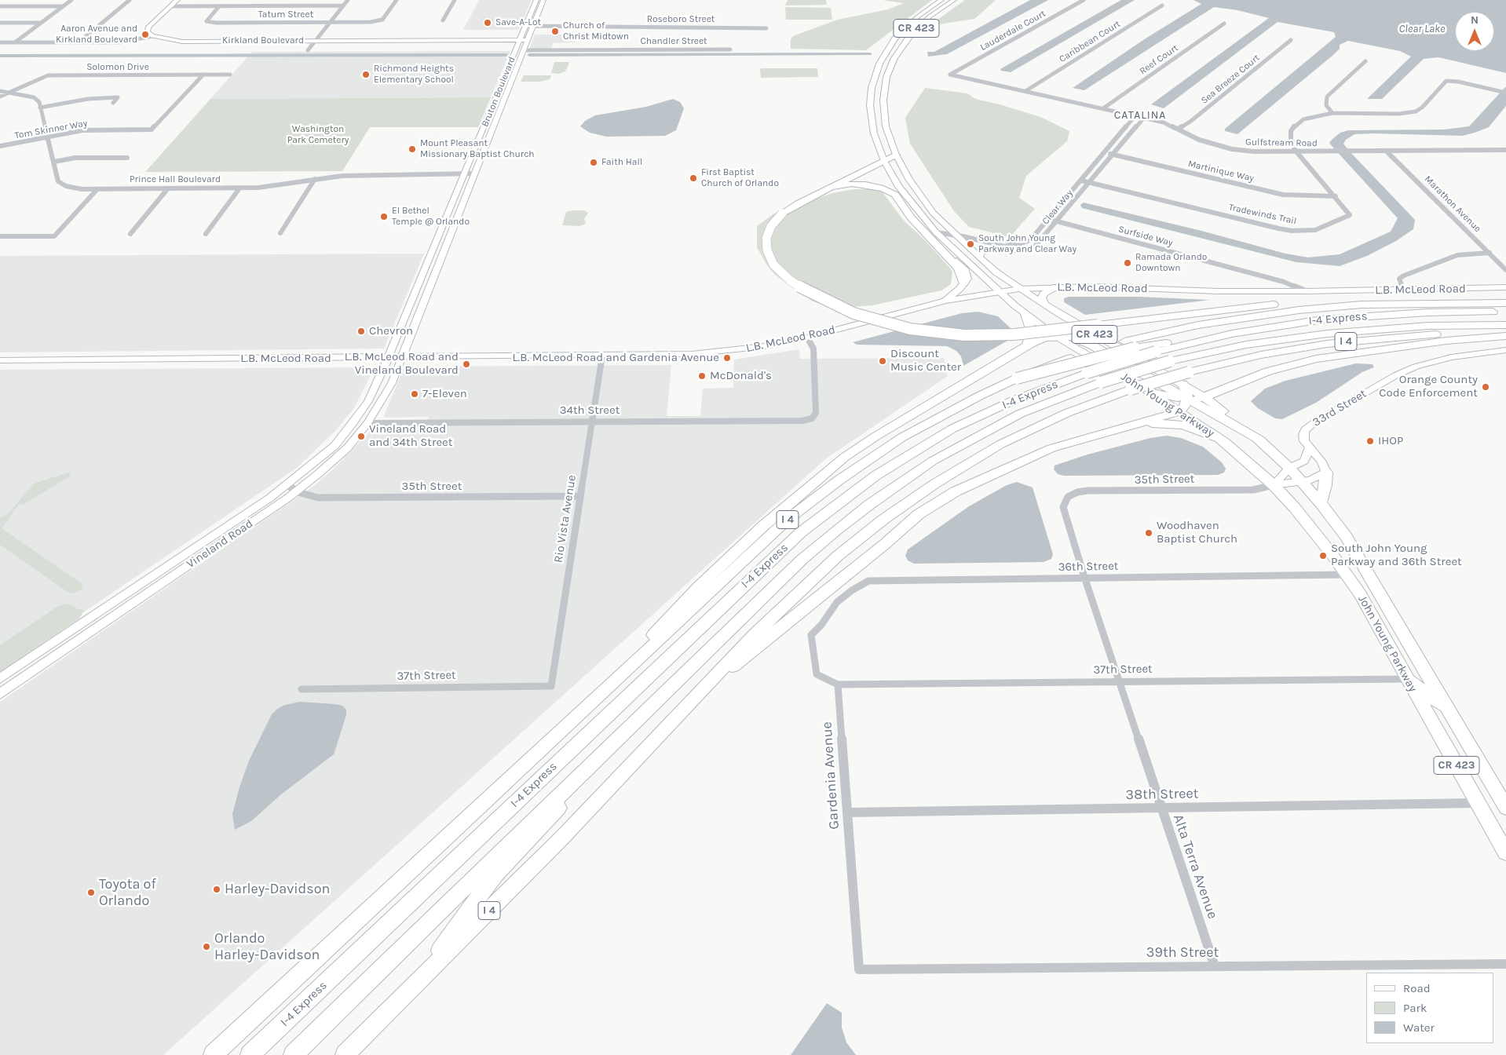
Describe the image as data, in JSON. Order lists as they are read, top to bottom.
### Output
{
  "streets": {
    "highway": [
      "CR 423",
      "I-4 Express",
      "I 4",
      "John Young Parkway"
    ],
    "street": [
      "Tatum Street",
      "Roseboro Street",
      "Lauderdale Court",
      "Kirkland Boulevard",
      "Chandler Street",
      "Caribbean Court",
      "Reef Court",
      "Solomon Drive",
      "Sea Breeze Court",
      "Bruton Boulevard",
      "Tom Skinner Way",
      "Gulfstream Road",
      "Martinique Way",
      "Prince Hall Boulevard",
      "Marathon Avenue",
      "Clear Way",
      "Tradewinds Trail",
      "Surfside Way",
      "L.B. McLeod Road",
      "33rd Street",
      "34th Street",
      "35th Street",
      "Rio Vista Avenue",
      "Vineland Road",
      "36th Street",
      "37th Street",
      "Gardenia Avenue",
      "38th Street",
      "Alta Terra Avenue",
      "39th Street"
    ]
  },
  "crossings": [
    ["Roseboro Street", "Bruton Boulevard"],
    ["Lauderdale Court", "Gulfstream Road"],
    ["Kirkland Boulevard", "Bruton Boulevard"],
    ["Chandler Street", "Bruton Boulevard"],
    ["Caribbean Court", "Gulfstream Road"],
    ["Reef Court", "Gulfstream Road"],
    ["Sea Breeze Court", "Gulfstream Road"],
    ["Bruton Boulevard", "Prince Hall Boulevard"],
    ["Bruton Boulevard", "L.B. McLeod Road"],
    ["Bruton Boulevard", "Vineland Road"],
    ["Tom Skinner Way", "Prince Hall Boulevard"],
    ["Gulfstream Road", "Marathon Avenue"],
    ["Gulfstream Road", "Clear Way"],
    ["Gulfstream Road", "Tradewinds Trail"],
    ["Martinique Way", "Clear Way"],
    ["Martinique Way", "Tradewinds Trail"],
    ["Clear Way", "Tradewinds Trail"],
    ["Clear Way", "Surfside Way"],
    ["Clear Way", "John Young Parkway"],
    ["Surfside Way", "L.B. McLeod Road"],
    ["L.B. McLeod Road", "John Young Parkway"],
    ["L.B. McLeod Road", "34th Street"],
    ["L.B. McLeod Road", "Rio Vista Avenue"],
    ["L.B. McLeod Road", "Vineland Road"],
    ["John Young Parkway", "35th Street"],
    ["John Young Parkway", "36th Street"],
    ["John Young Parkway", "37th Street"],
    ["John Young Parkway", "38th Street"],
    ["34th Street", "Rio Vista Avenue"],
    ["34th Street", "Vineland Road"],
    ["35th Street", "Rio Vista Avenue"],
    ["35th Street", "Vineland Road"],
    ["35th Street", "Alta Terra Avenue"],
    ["Rio Vista Avenue", "37th Street"],
    ["36th Street", "37th Street"],
    ["36th Street", "Gardenia Avenue"],
    ["36th Street", "Alta Terra Avenue"],
    ["37th Street", "Gardenia Avenue"],
    ["37th Street", "Alta Terra Avenue"],
    ["Gardenia Avenue", "38th Street"],
    ["Gardenia Avenue", "39th Street"],
    ["38th Street", "Alta Terra Avenue"],
    ["Alta Terra Avenue", "39th Street"]
  ],
  "districts": ["CATALINA"],
  "water": ["Clear Lake"],
  "parks": ["Washington Park Cemetery"],
  "places": [
    "Save-A-Lot",
    "Church of Christ Midtown",
    "Aaron Avenue and Kirkland Boulevard",
    "Richmond Heights Elementary School",
    "Mount Pleasant Missionary Baptist Church",
    "Faith Hall",
    "First Baptist Church of Orlando",
    "El Bethel Temple @ Orlando",
    "South John Young Parkway and Clear Way",
    "Ramada Orlando Downtown",
    "Chevron",
    "L.B. McLeod Road and Gardenia Avenue",
    "Discount Music Center",
    "L.B. McLeod Road and Vineland Boulevard",
    "McDonald's",
    "Orange County Code Enforcement",
    "7-Eleven",
    "Vineland Road and 34th Street",
    "IHOP",
    "Woodhaven Baptist Church",
    "South John Young Parkway and 36th Street",
    "Harley-Davidson",
    "Toyota of Orlando",
    "Orlando Harley-Davidson"
  ],
  "legend": ["Road", "Park", "Water"],
  "north": "top"
}
